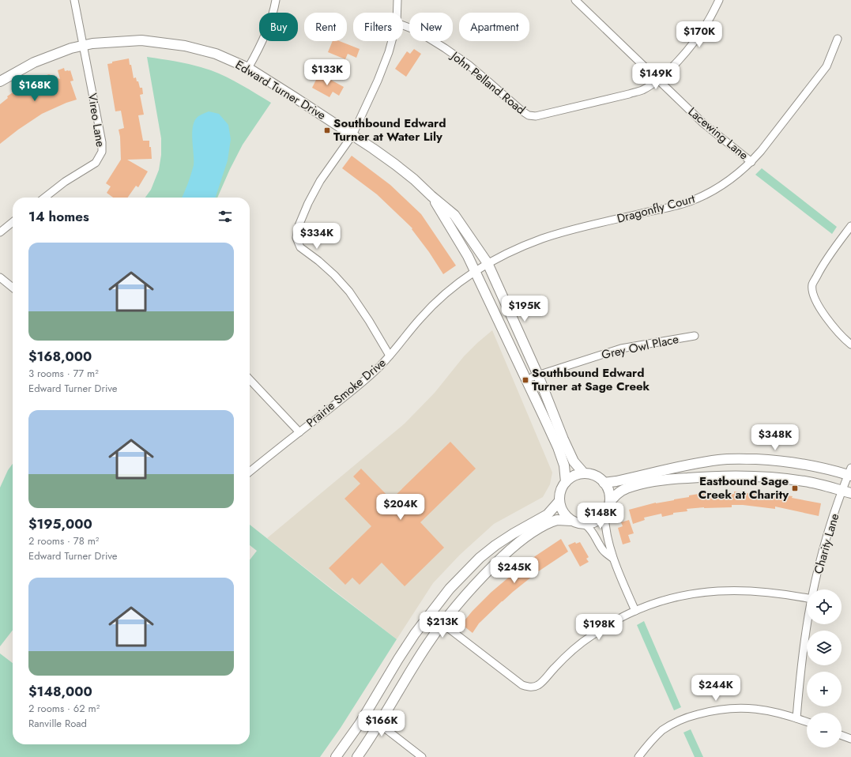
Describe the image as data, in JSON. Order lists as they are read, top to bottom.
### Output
{
  "streets": {
    "street": [
      "John Pelland Road",
      "Edward Turner Drive",
      "Vireo Lane",
      "Lacewing Lane",
      "Dragonfly Court",
      "Grey Owl Place",
      "Prairie Smoke Drive",
      "Charity Lane"
    ]
  },
  "crossings": [
    ["John Pelland Road", "Lacewing Lane"],
    ["Edward Turner Drive", "Vireo Lane"],
    ["Edward Turner Drive", "Dragonfly Court"],
    ["Edward Turner Drive", "Grey Owl Place"],
    ["Edward Turner Drive", "Prairie Smoke Drive"],
    ["Lacewing Lane", "Dragonfly Court"],
    ["Dragonfly Court", "Prairie Smoke Drive"]
  ],
  "places": {
    "transit": ["Southbound Edward Turner at Water Lily", "Southbound Edward Turner at Sage Creek", "Eastbound Sage Creek at Charity"]
  },
  "page": {
    "chip": [
      "Buy",
      "Rent",
      "Filters",
      "New",
      "Apartment"
    ],
    "price": [
      "$170K",
      "$133K",
      "$149K",
      "$168K",
      "$334K",
      "$195K",
      "$348K",
      "$204K",
      "$148K",
      "$245K",
      "$213K",
      "$198K",
      "$244K",
      "$166K"
    ],
    "heading": "14 homes",
    "list": [
      {
        "name": "$168,000",
        "note": "3 rooms · 77 m² · Edward Turner Drive"
      },
      {
        "name": "$195,000",
        "note": "2 rooms · 78 m² · Edward Turner Drive"
      },
      {
        "name": "$148,000",
        "note": "2 rooms · 62 m² · Ranville Road"
      }
    ],
    "map_buttons": ["+", "−"]
  }
}
